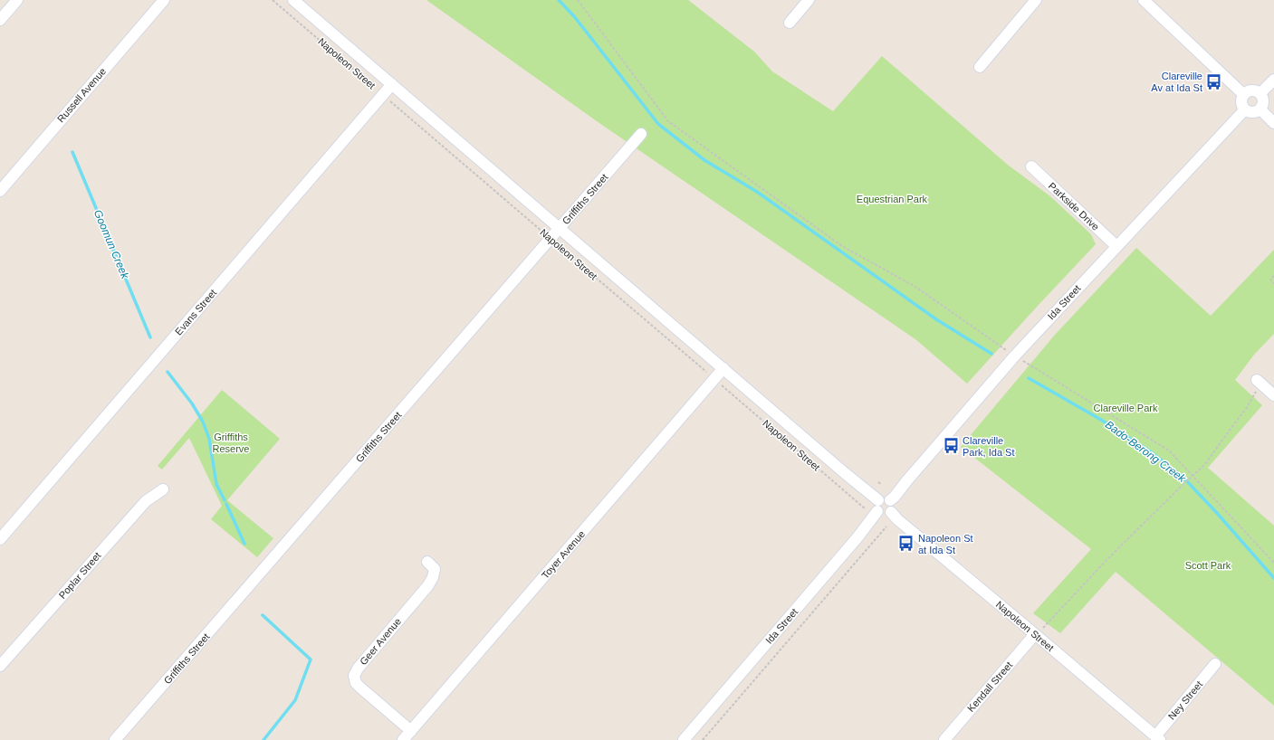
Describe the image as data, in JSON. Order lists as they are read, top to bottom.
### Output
{
  "streets": {
    "street": [
      "Napoleon Street",
      "Russell Avenue",
      "Griffiths Street",
      "Parkside Drive",
      "Ida Street",
      "Evans Street",
      "Toyer Avenue",
      "Poplar Street",
      "Geer Avenue",
      "Kendall Street",
      "Ney Street"
    ]
  },
  "crossings": [
    ["Napoleon Street", "Griffiths Street"],
    ["Napoleon Street", "Ida Street"],
    ["Napoleon Street", "Evans Street"],
    ["Napoleon Street", "Toyer Avenue"],
    ["Napoleon Street", "Kendall Street"],
    ["Napoleon Street", "Ney Street"],
    ["Parkside Drive", "Ida Street"],
    ["Toyer Avenue", "Geer Avenue"]
  ],
  "water": ["Goomun Creek", "Bado-Berong Creek"],
  "parks": [
    "Equestrian Park",
    "Clareville Park",
    "Griffiths Reserve",
    "Scott Park"
  ],
  "places": {
    "bus stop": ["Clareville Av at Ida St", "Clareville Park, Ida St", "Napoleon St at Ida St"]
  }
}
